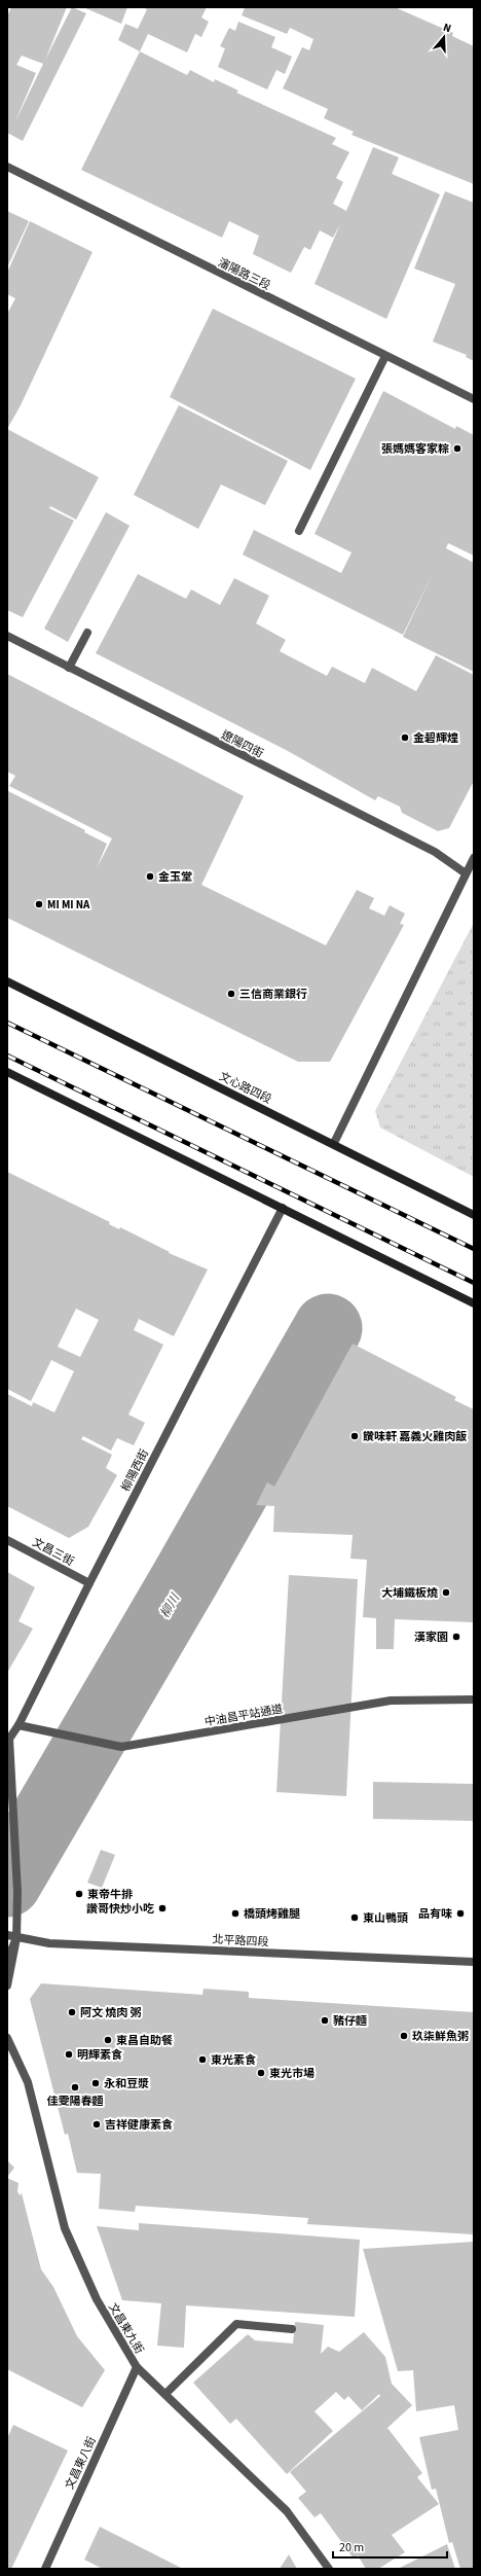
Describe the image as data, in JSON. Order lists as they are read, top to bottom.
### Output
{
  "streets": {
    "main road": ["文心路四段"],
    "street": [
      "瀋陽路三段",
      "遼陽四街",
      "柳陽西街",
      "文昌三街",
      "中油昌平站通道",
      "北平路四段",
      "文昌東九街",
      "文昌東八街"
    ]
  },
  "crossings": [
    ["柳陽西街", "文昌三街"],
    ["柳陽西街", "中油昌平站通道"],
    ["文昌東九街", "文昌東八街"]
  ],
  "water": ["柳川"],
  "places": [
    "張媽媽客家粽",
    "金碧輝煌",
    "金玉堂",
    "MI MI NA",
    "三信商業銀行",
    "饡味軒 嘉義火雞肉飯",
    "大埔鐵板燒",
    "漢家園",
    "東帝牛排",
    "讚哥快炒小吃",
    "橋頭烤雞腿",
    "品有味",
    "東山鴨頭",
    "阿文 燒肉 粥",
    "豬仔麵",
    "玖柒鮮魚粥",
    "東昌自助餐",
    "明輝素食",
    "東光素食",
    "東光市場",
    "永和豆漿",
    "佳雯陽春麵",
    "吉祥健康素食"
  ],
  "scale_bar": "20 m",
  "north": "top"
}
